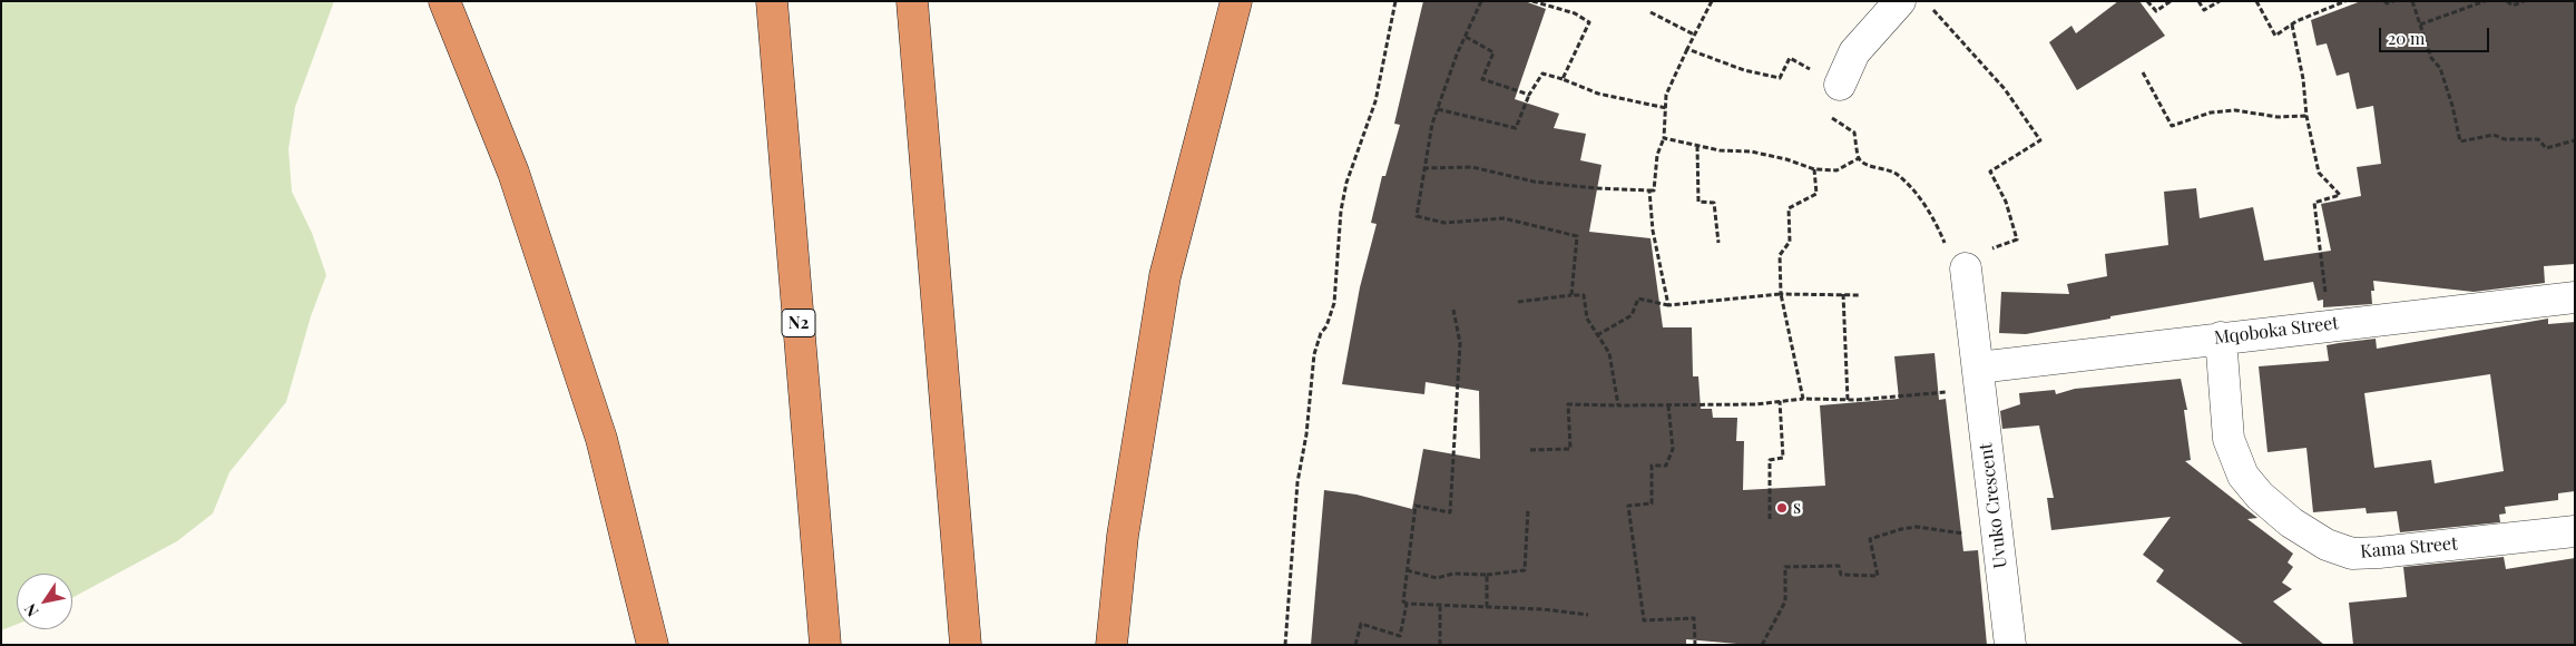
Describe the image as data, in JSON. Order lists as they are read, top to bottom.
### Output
{
  "streets": {
    "highway": ["N2"],
    "street": ["Mqoboka Street", "Uvuko Crescent", "Kama Street"]
  },
  "crossings": [
    ["Mqoboka Street", "Uvuko Crescent"],
    ["Mqoboka Street", "Kama Street"]
  ],
  "places": ["s"],
  "scale_bar": "20 m",
  "north": "bottom left"
}
